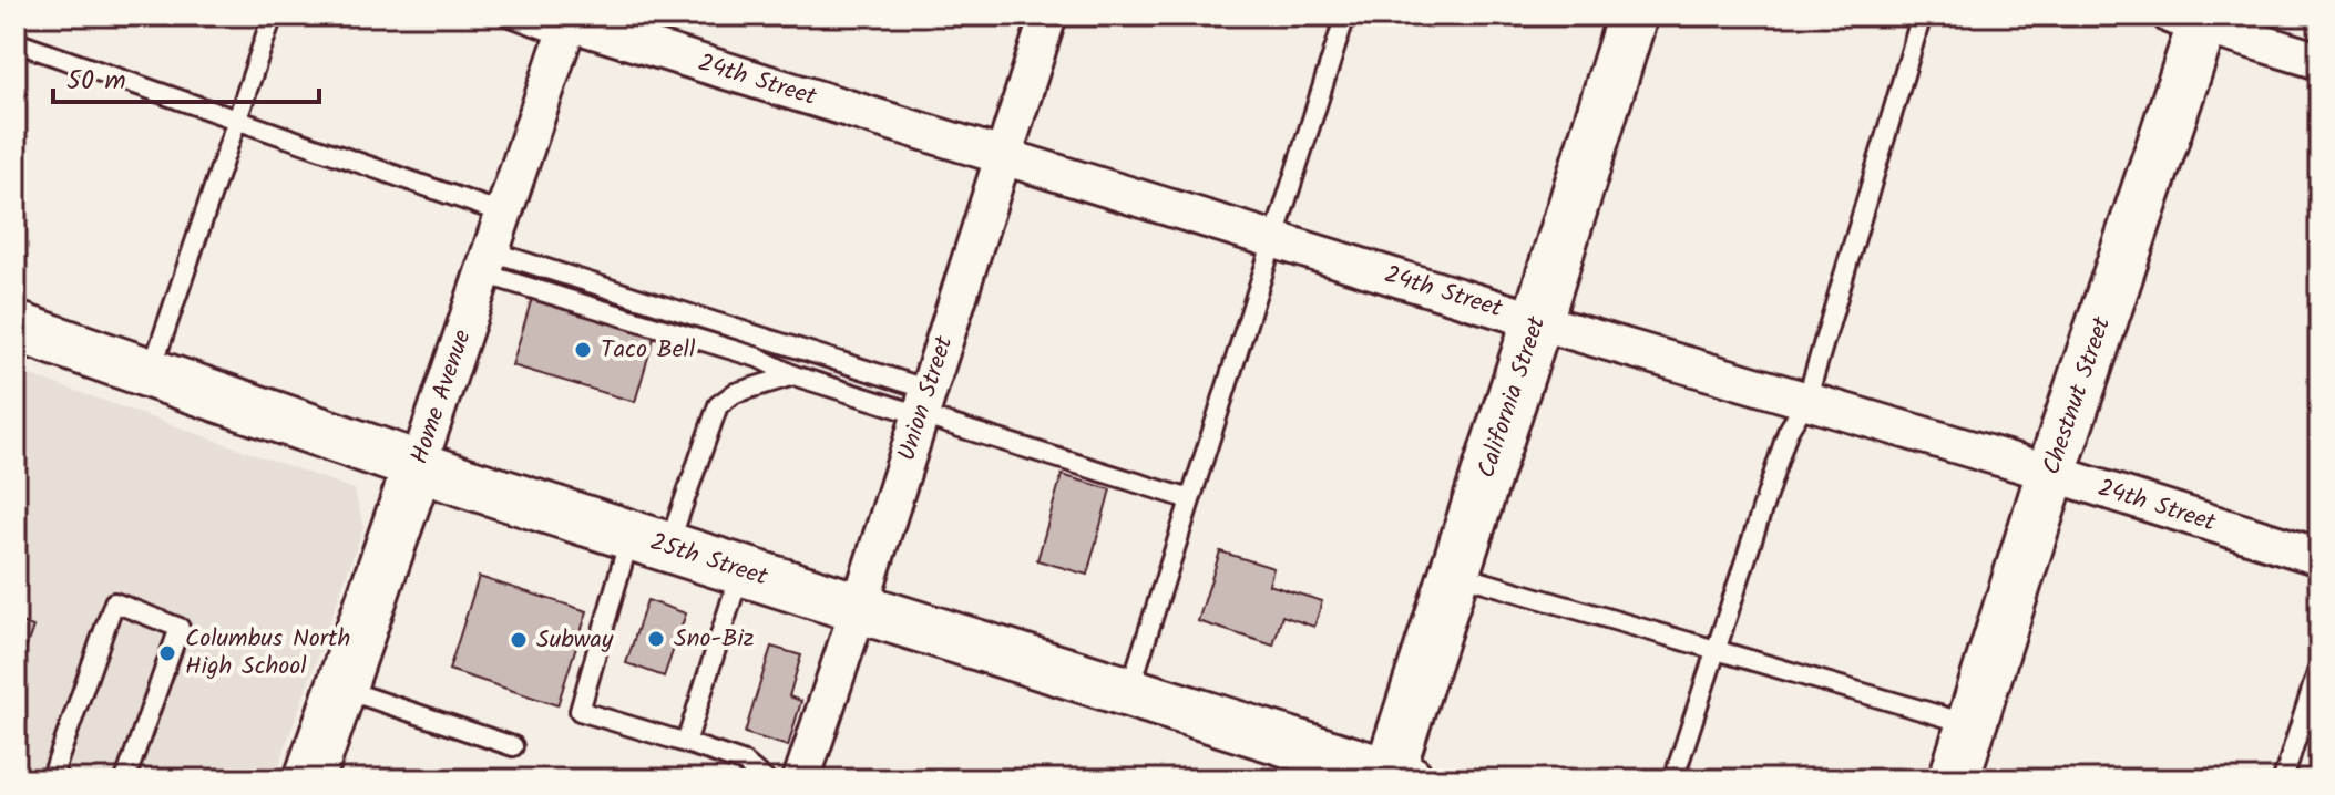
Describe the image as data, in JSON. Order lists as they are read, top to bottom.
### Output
{
  "streets": {
    "street": [
      "24th Street",
      "Chestnut Street",
      "Home Avenue",
      "Union Street",
      "California Street",
      "25th Street"
    ]
  },
  "crossings": [
    ["24th Street", "Chestnut Street"],
    ["24th Street", "Home Avenue"],
    ["24th Street", "Union Street"],
    ["24th Street", "California Street"],
    ["Home Avenue", "25th Street"],
    ["Union Street", "25th Street"],
    ["California Street", "25th Street"]
  ],
  "places": [
    "Taco Bell",
    "Sno-Biz",
    "Subway",
    "Columbus North High School"
  ],
  "scale_bar": "50 m"
}
